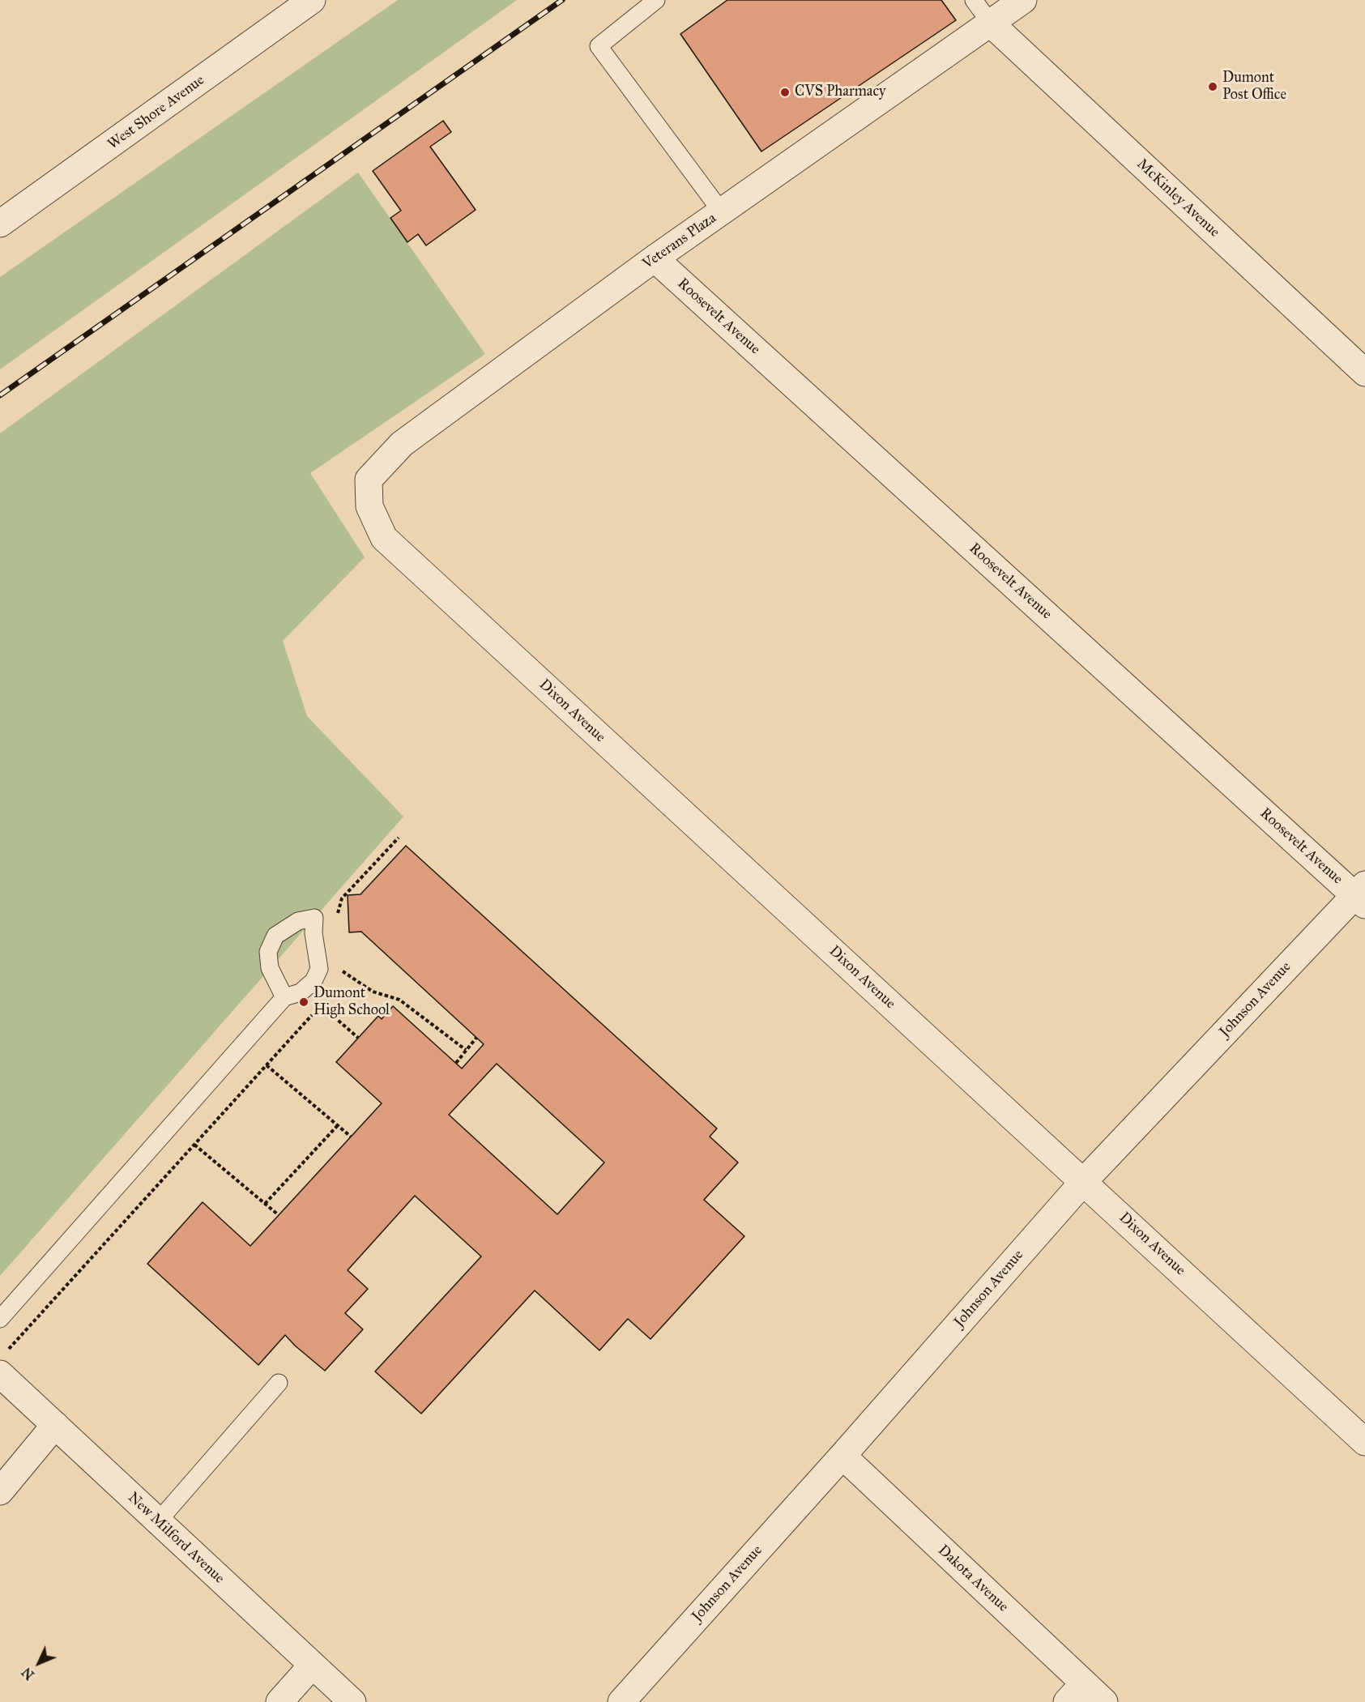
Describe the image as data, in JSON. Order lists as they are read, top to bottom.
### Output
{
  "streets": {
    "street": [
      "West Shore Avenue",
      "McKinley Avenue",
      "Veterans Plaza",
      "Roosevelt Avenue",
      "Dixon Avenue",
      "Johnson Avenue",
      "New Milford Avenue",
      "Dakota Avenue"
    ]
  },
  "crossings": [
    ["McKinley Avenue", "Veterans Plaza"],
    ["Veterans Plaza", "Roosevelt Avenue"],
    ["Veterans Plaza", "Dixon Avenue"],
    ["Roosevelt Avenue", "Johnson Avenue"],
    ["Dixon Avenue", "Johnson Avenue"],
    ["Johnson Avenue", "Dakota Avenue"]
  ],
  "places": ["Dumont Post Office", "CVS Pharmacy", "Dumont High School"],
  "north": "bottom left"
}
